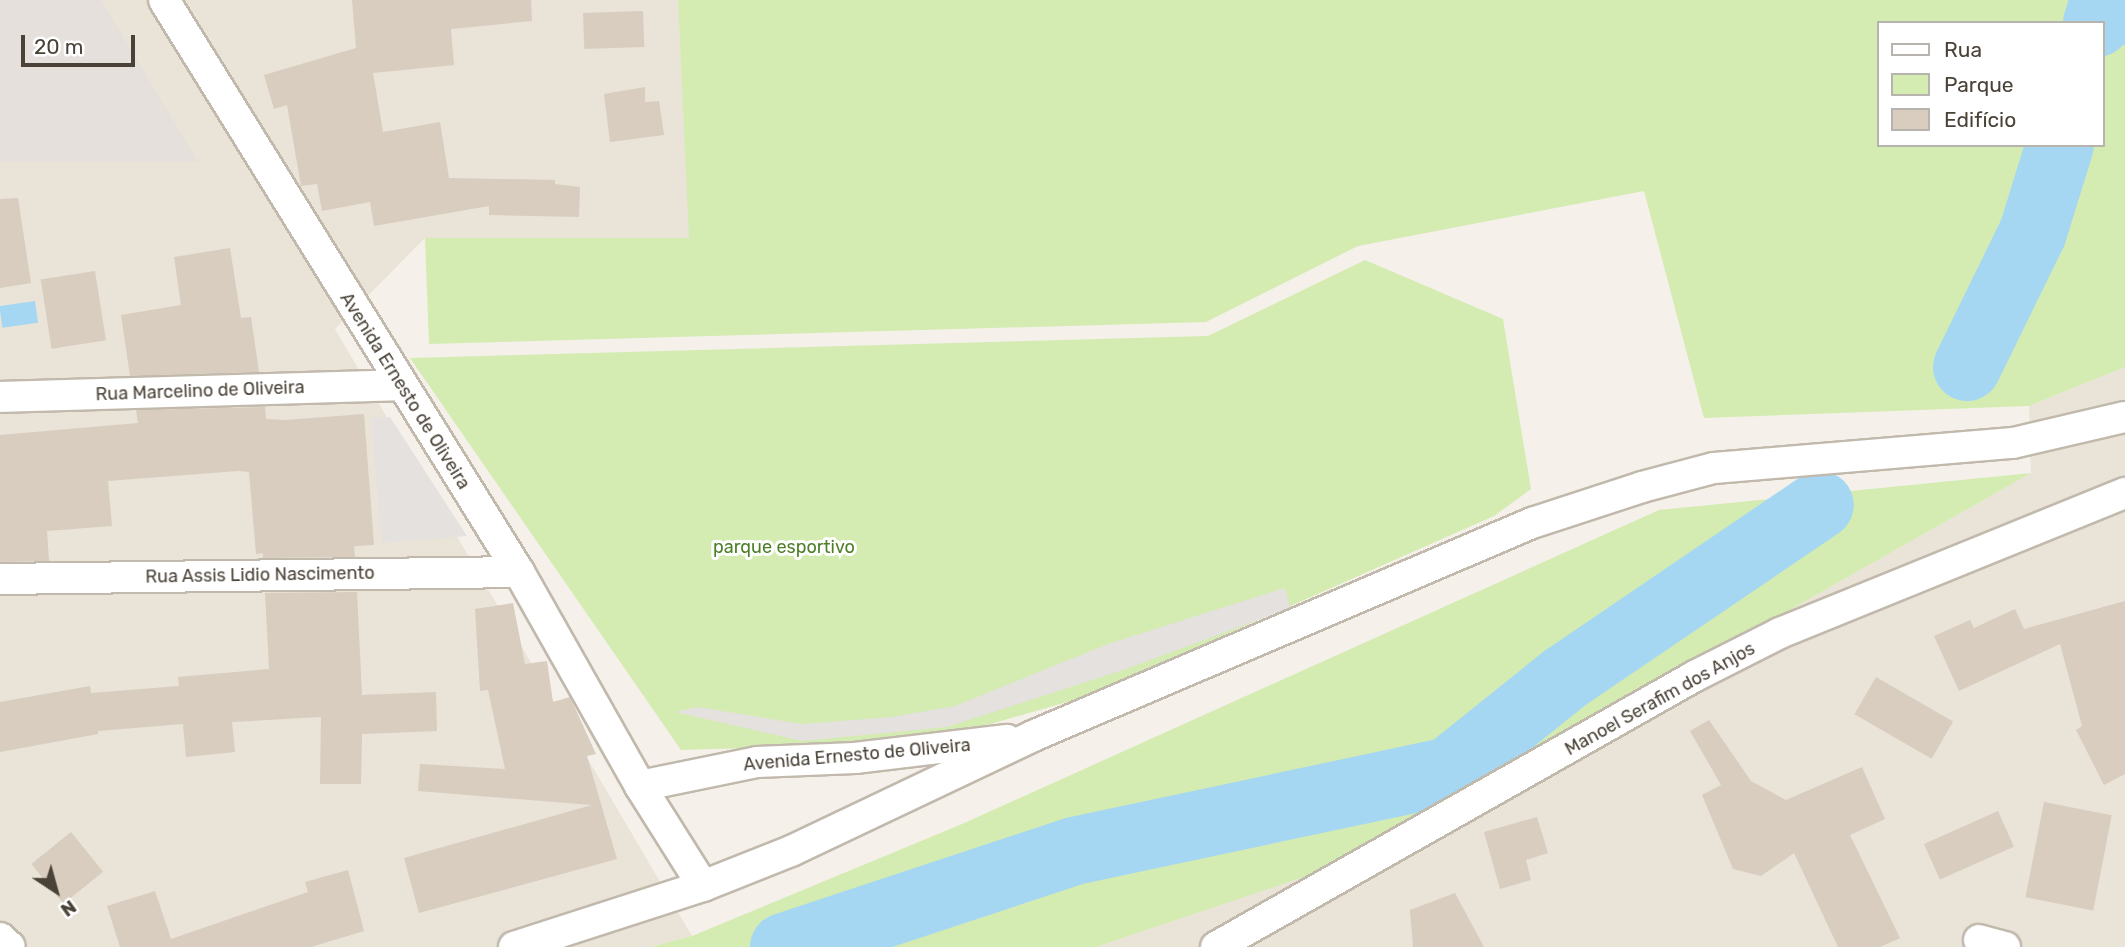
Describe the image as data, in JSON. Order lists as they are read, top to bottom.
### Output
{
  "streets": {
    "street": [
      "Rua Marcelino de Oliveira",
      "Avenida Ernesto de Oliveira",
      "Rua Assis Lidio Nascimento",
      "Manoel Serafim dos Anjos"
    ]
  },
  "crossings": [
    ["Rua Marcelino de Oliveira", "Avenida Ernesto de Oliveira"],
    ["Avenida Ernesto de Oliveira", "Rua Assis Lidio Nascimento"]
  ],
  "parks": ["parque esportivo"],
  "legend": ["Rua", "Parque", "Edifício"],
  "scale_bar": "20 m",
  "north": "bottom right"
}
